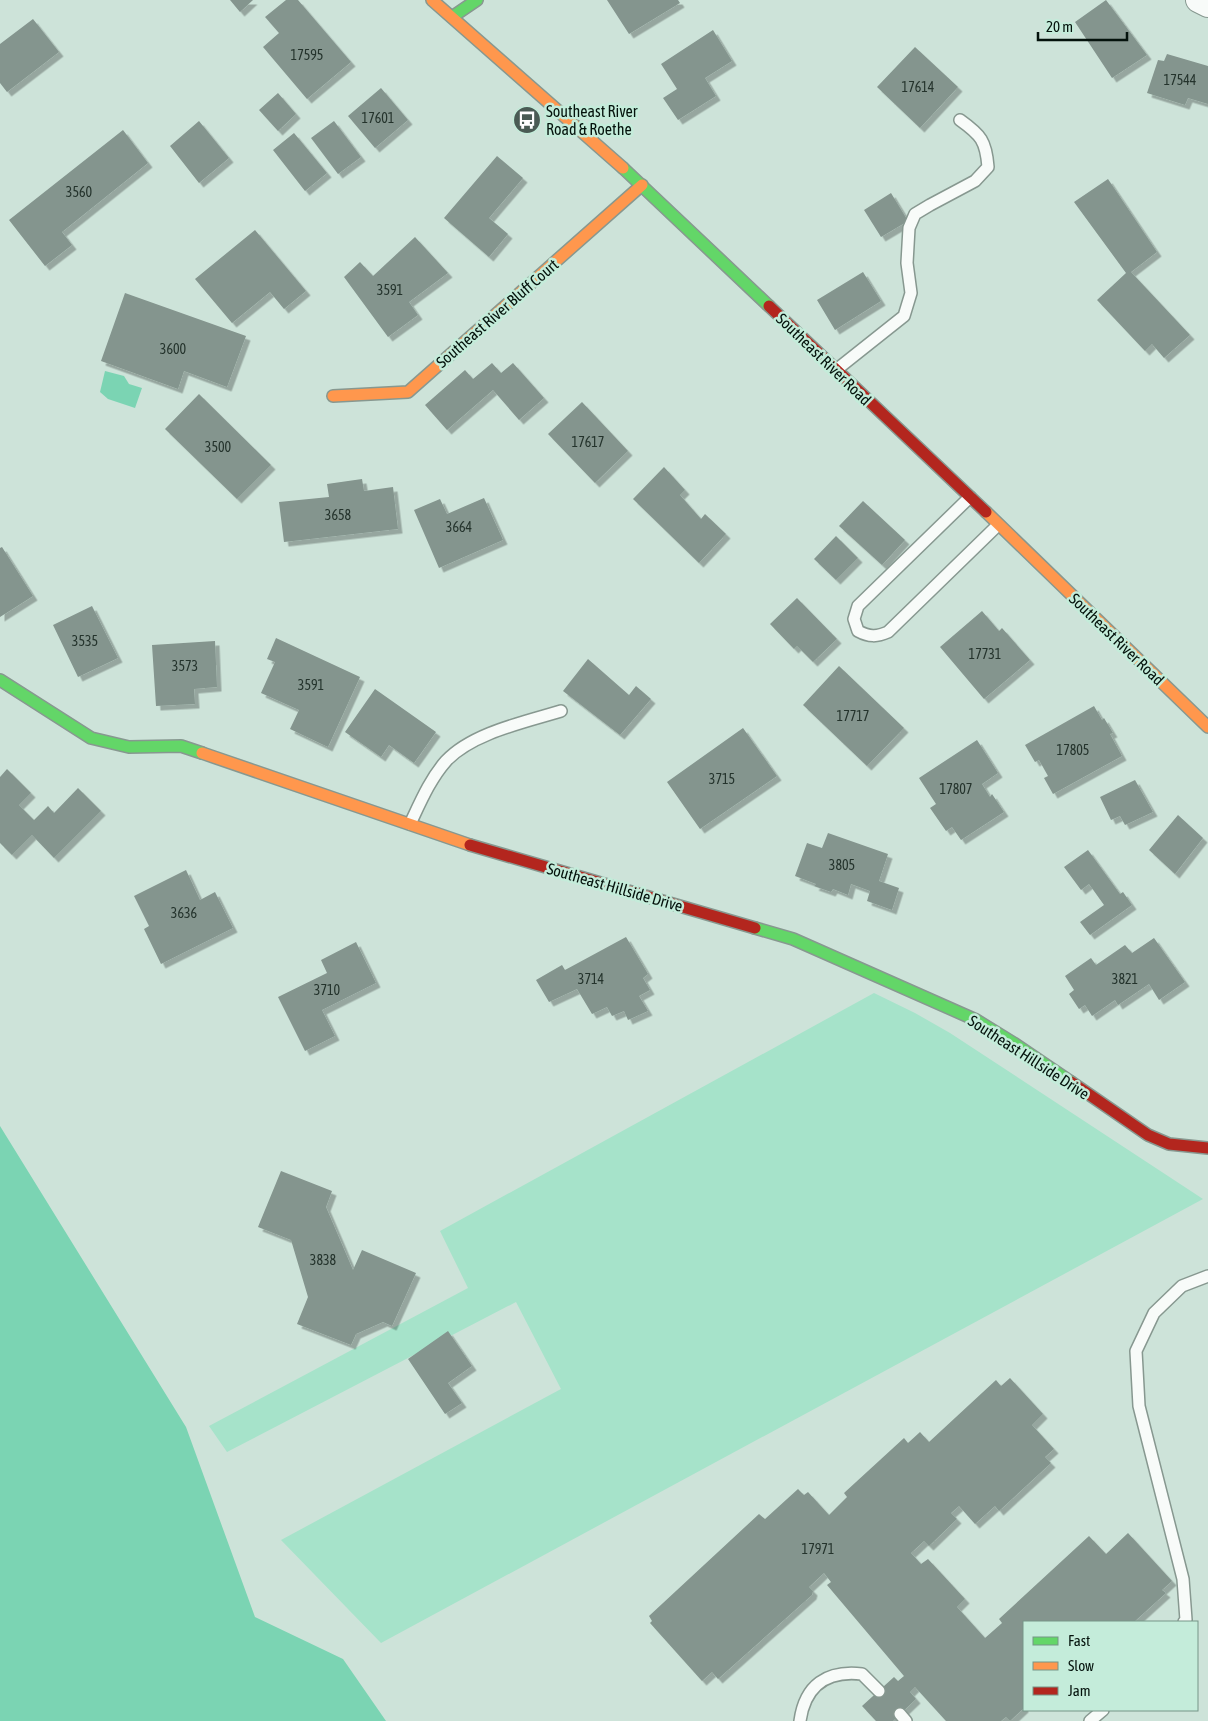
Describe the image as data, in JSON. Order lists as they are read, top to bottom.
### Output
{
  "streets": {
    "street": ["Southeast River Bluff Court", "Southeast River Road", "Southeast Hillside Drive"]
  },
  "crossings": [
    ["Southeast River Bluff Court", "Southeast River Road"]
  ],
  "places": {
    "bus stop": ["Southeast River Road & Roethe"]
  },
  "house_numbers": [
    "17595",
    "17544",
    "17614",
    "17601",
    "3560",
    "3591",
    "3600",
    "17617",
    "3500",
    "3658",
    "3664",
    "3535",
    "17731",
    "3573",
    "3591",
    "17717",
    "17805",
    "3715",
    "17807",
    "3805",
    "3636",
    "3714",
    "3821",
    "3710",
    "3838",
    "17971"
  ],
  "legend": ["Fast", "Slow", "Jam"],
  "scale_bar": "20 m"
}
